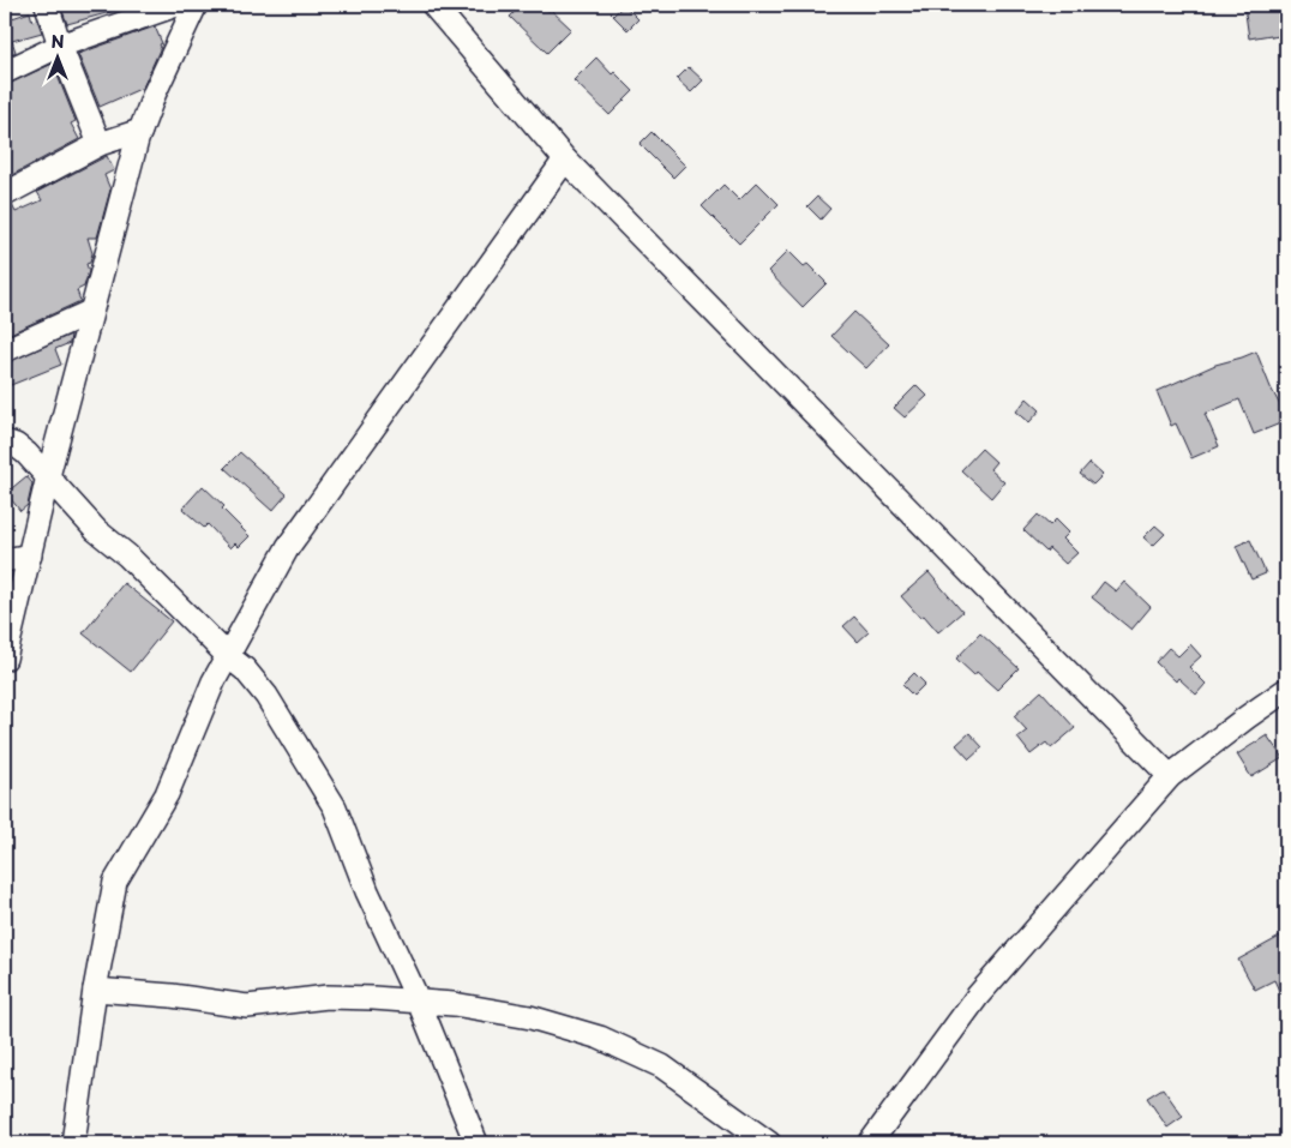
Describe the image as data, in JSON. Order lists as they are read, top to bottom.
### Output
{
  "north": "top"
}
